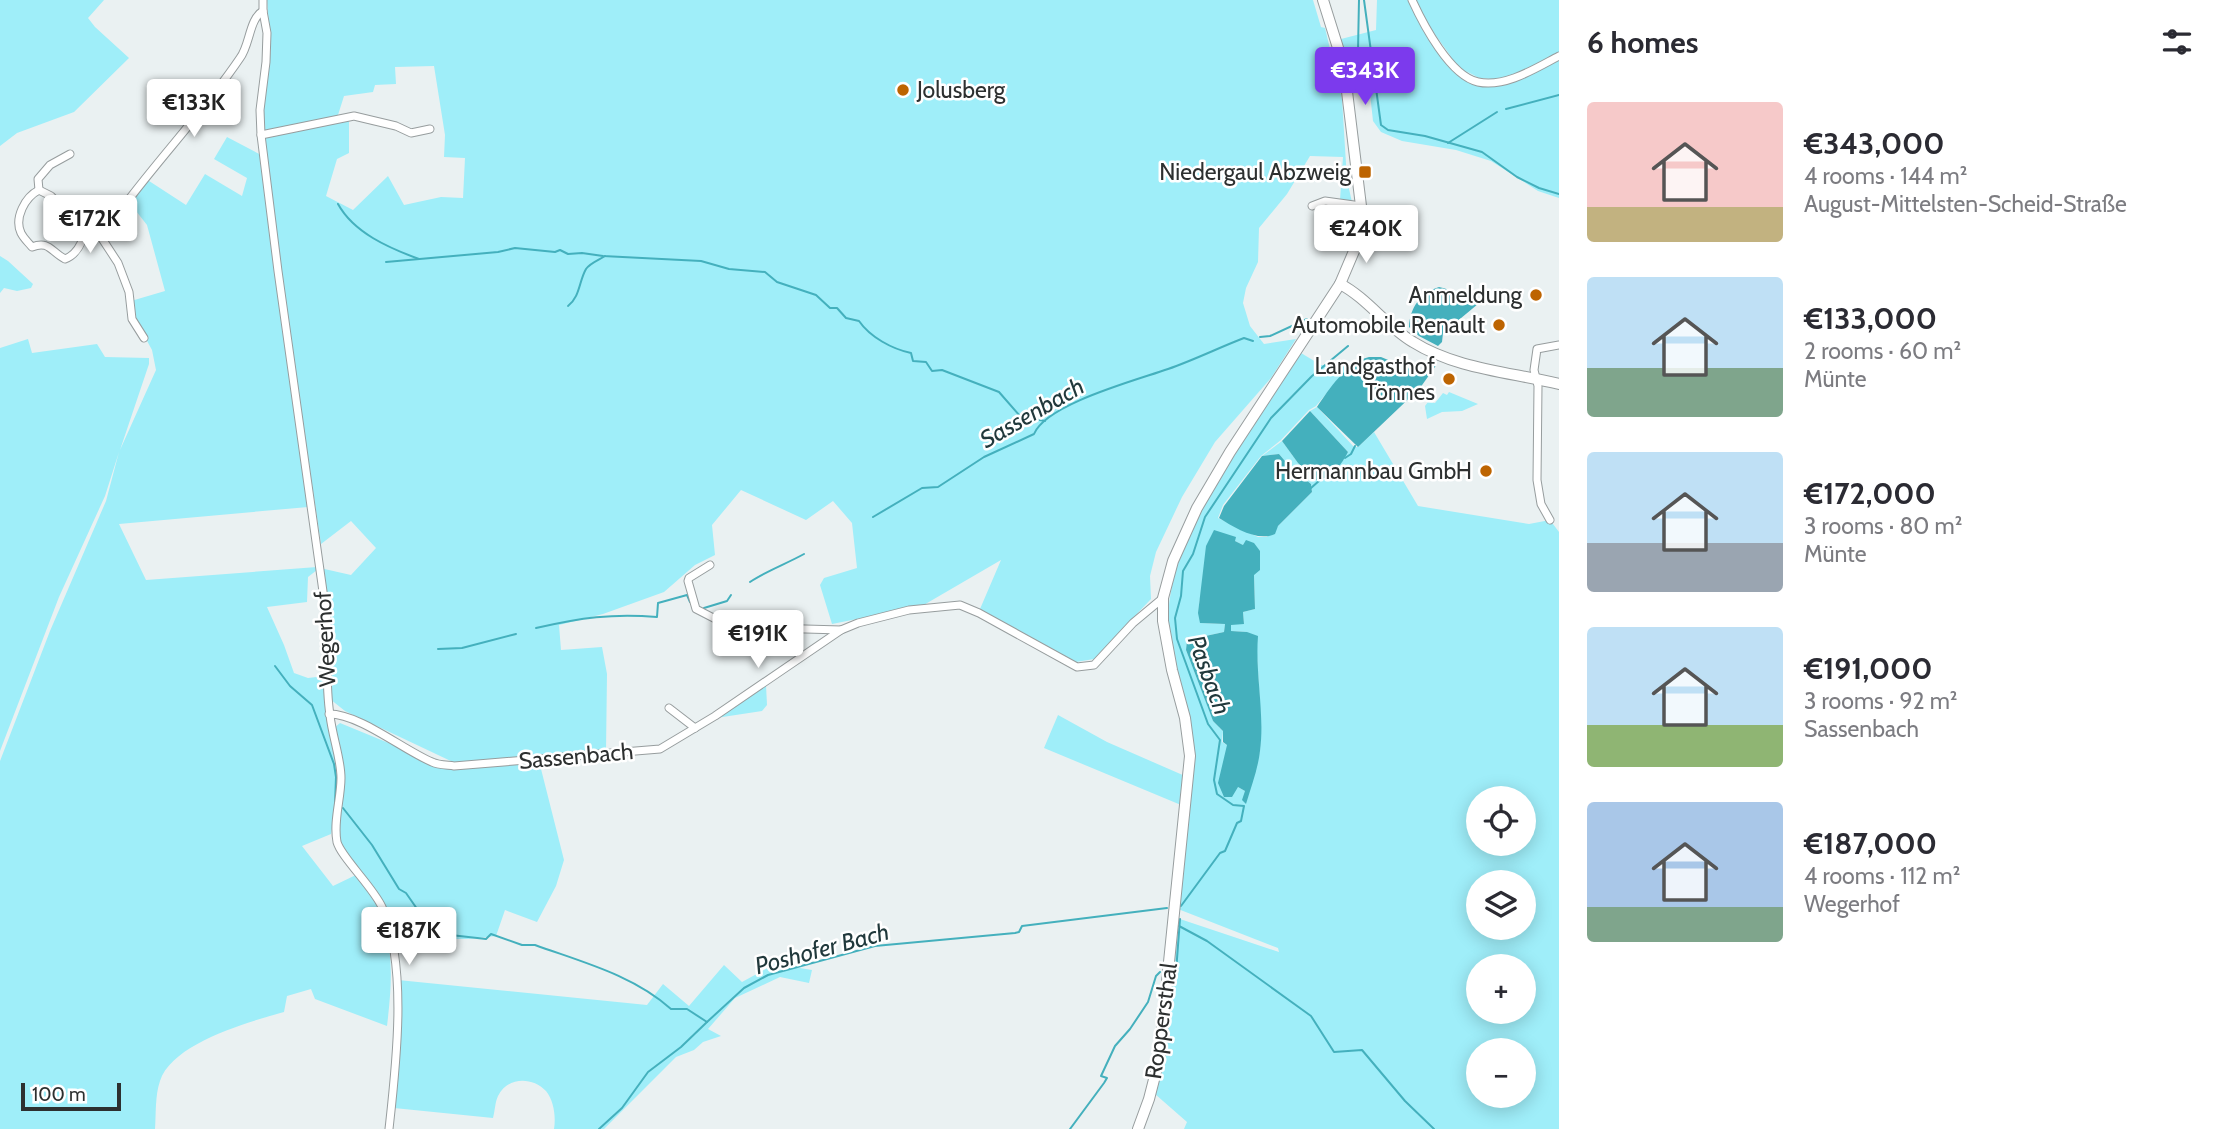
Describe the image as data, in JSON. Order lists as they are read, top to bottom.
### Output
{
  "streets": {
    "main road": ["Roppersthal"],
    "street": ["Wegerhof", "Sassenbach"]
  },
  "crossings": [
    ["Wegerhof", "Sassenbach"],
    ["Sassenbach", "Roppersthal"]
  ],
  "water": ["Sassenbach", "Pasbach", "Poshofer Bach"],
  "places": {
    "other": [
      "Jolusberg",
      "Anmeldung",
      "Automobile Renault",
      "Landgasthof Tönnes",
      "Hermannbau GmbH"
    ],
    "transit": ["Niedergaul Abzweig"]
  },
  "scale_bar": "100 m",
  "page": {
    "heading": "6 homes",
    "price": [
      "€343K",
      "€133K",
      "€172K",
      "€240K",
      "€191K",
      "€187K"
    ],
    "list": [
      {
        "name": "€343,000",
        "note": "4 rooms · 144 m² · August-Mittelsten-Scheid-Straße"
      },
      {
        "name": "€133,000",
        "note": "2 rooms · 60 m² · Münte"
      },
      {
        "name": "€172,000",
        "note": "3 rooms · 80 m² · Münte"
      },
      {
        "name": "€191,000",
        "note": "3 rooms · 92 m² · Sassenbach"
      },
      {
        "name": "€187,000",
        "note": "4 rooms · 112 m² · Wegerhof"
      }
    ],
    "map_buttons": ["+", "−"],
    "scale": "100 m"
  }
}
